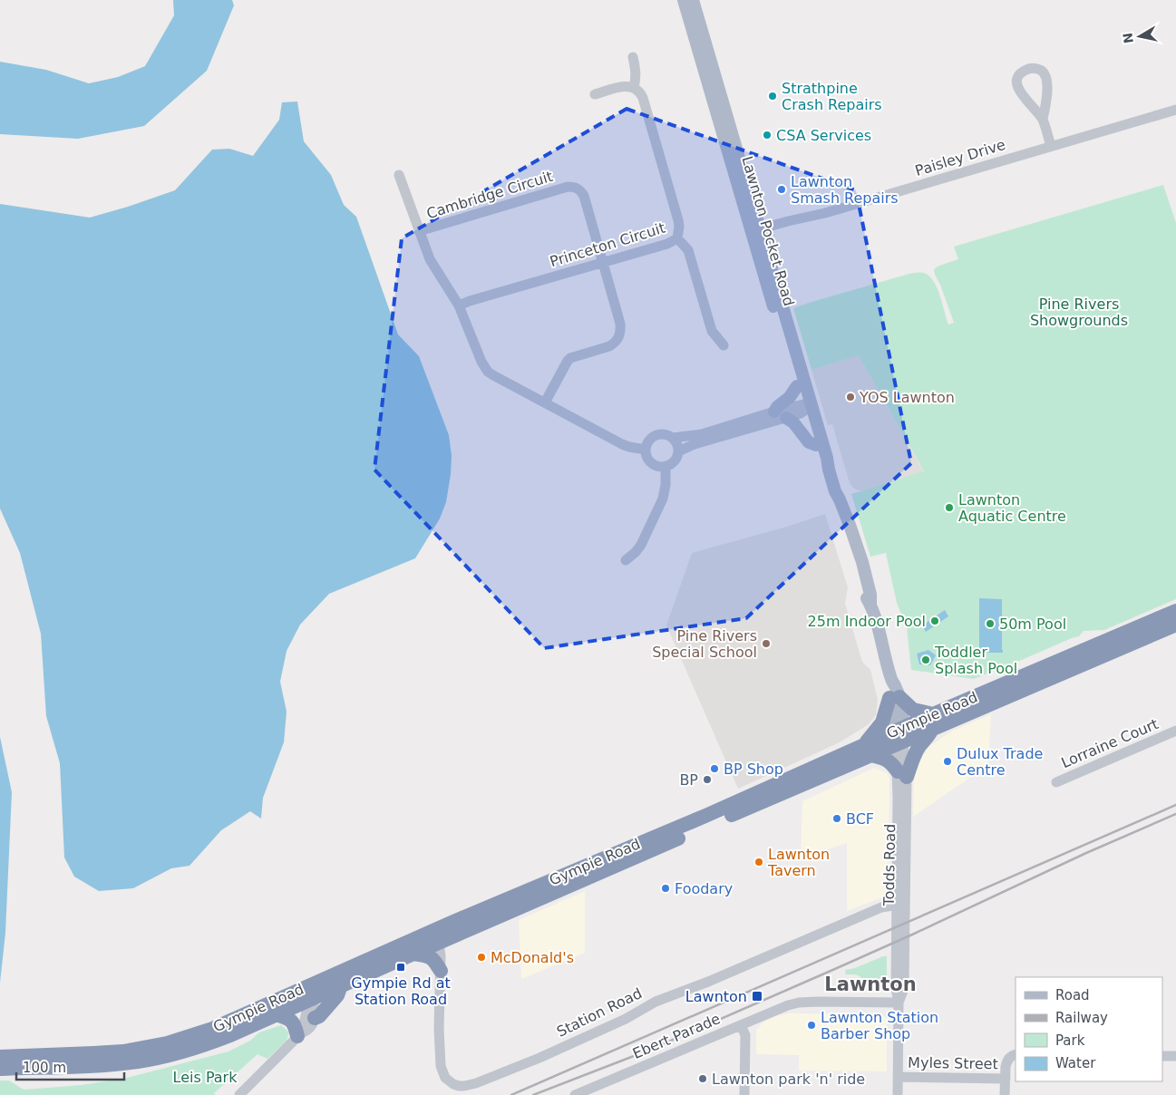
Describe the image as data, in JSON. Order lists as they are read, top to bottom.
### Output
{
  "streets": {
    "highway": ["Gympie Road"],
    "main road": ["Lawnton Pocket Road"],
    "street": [
      "Paisley Drive",
      "Cambridge Circuit",
      "Princeton Circuit",
      "Lorraine Court",
      "Todds Road",
      "Station Road",
      "Ebert Parade",
      "Myles Street"
    ]
  },
  "crossings": [
    ["Paisley Drive", "Lawnton Pocket Road"],
    ["Cambridge Circuit", "Princeton Circuit"],
    ["Lawnton Pocket Road", "Gympie Road"],
    ["Lawnton Pocket Road", "Todds Road"],
    ["Gympie Road", "Todds Road"],
    ["Gympie Road", "Station Road"],
    ["Todds Road", "Station Road"],
    ["Todds Road", "Ebert Parade"],
    ["Todds Road", "Myles Street"]
  ],
  "districts": ["Lawnton"],
  "parks": ["Pine Rivers Showgrounds", "Leis Park"],
  "places": {
    "other": [
      "Strathpine Crash Repairs",
      "CSA Services",
      "Lawnton Smash Repairs",
      "YOS Lawnton",
      "Lawnton Aquatic Centre",
      "25m Indoor Pool",
      "50m Pool",
      "Pine Rivers Special School",
      "Toddler Splash Pool",
      "Dulux Trade Centre",
      "BP Shop",
      "BP",
      "BCF",
      "Lawnton Tavern",
      "Foodary",
      "McDonald's",
      "Lawnton Station Barber Shop",
      "Lawnton park 'n' ride"
    ],
    "transit": ["Gympie Rd at Station Road", "Lawnton"]
  },
  "legend": [
    "Road",
    "Railway",
    "Park",
    "Water"
  ],
  "scale_bar": "100 m",
  "north": "left"
}
